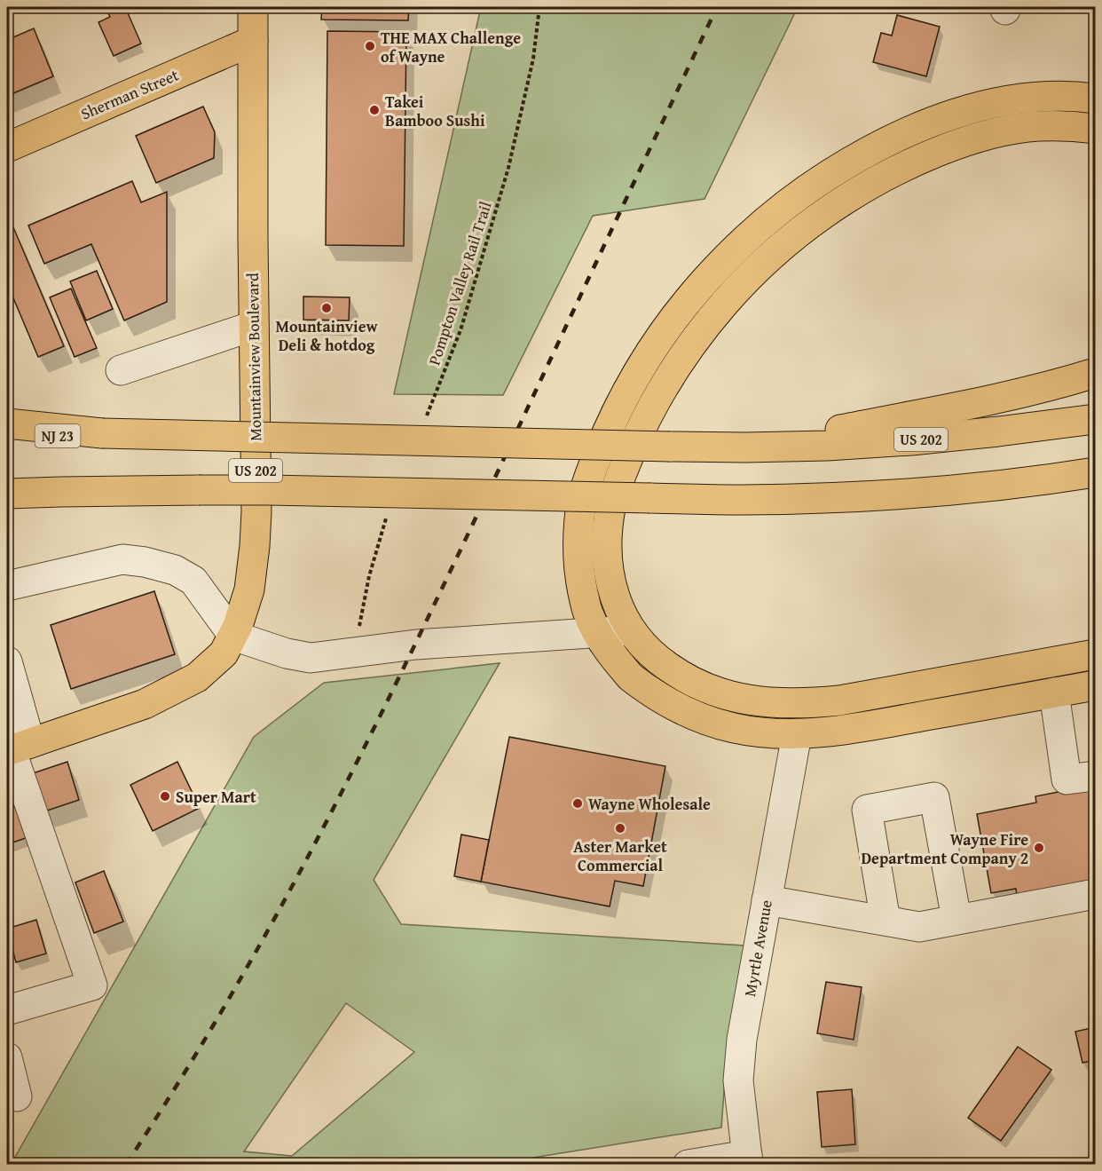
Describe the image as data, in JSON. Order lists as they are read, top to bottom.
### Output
{
  "streets": {
    "main road": [
      "Sherman Street",
      "Mountainview Boulevard",
      "NJ 23",
      "US 202"
    ],
    "street": ["Myrtle Avenue"],
    "path": ["Pompton Valley Rail Trail"]
  },
  "crossings": [
    ["Sherman Street", "Mountainview Boulevard"],
    ["NJ 23", "US 202"]
  ],
  "places": [
    "THE MAX Challenge of Wayne",
    "Takei Bamboo Sushi",
    "Mountainview Deli & hotdog",
    "Super Mart",
    "Wayne Wholesale",
    "Aster Market Commercial",
    "Wayne Fire Department Company 2"
  ]
}
